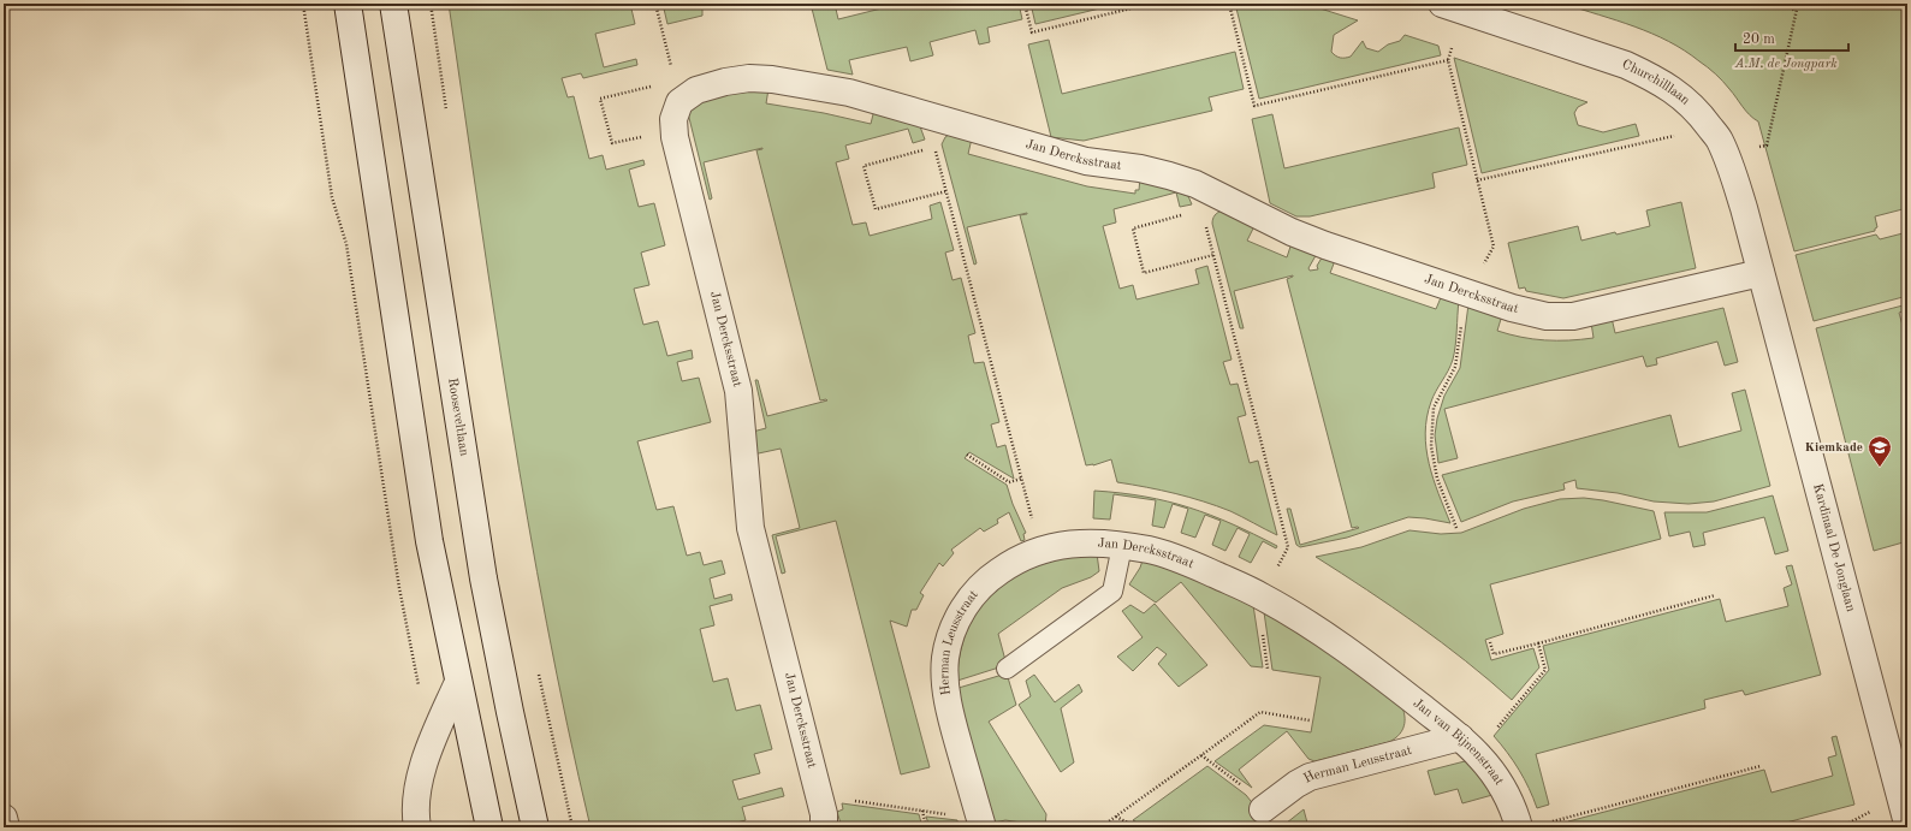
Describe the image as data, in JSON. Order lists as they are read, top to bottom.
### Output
{
  "streets": {
    "street": [
      "Churchilllaan",
      "Jan Dercksstraat",
      "Rooseveltlaan",
      "Kardinaal De Jonglaan",
      "Herman Leusstraat",
      "Jan van Bijnenstraat"
    ]
  },
  "crossings": [
    ["Churchilllaan", "Jan Dercksstraat"],
    ["Churchilllaan", "Kardinaal De Jonglaan"],
    ["Jan Dercksstraat", "Kardinaal De Jonglaan"],
    ["Jan Dercksstraat", "Herman Leusstraat"],
    ["Jan Dercksstraat", "Jan van Bijnenstraat"],
    ["Herman Leusstraat", "Jan van Bijnenstraat"]
  ],
  "parks": ["A.M. de Jongpark"],
  "places": {
    "school or university": ["Kiemkade"]
  },
  "scale_bar": "20 m"
}
